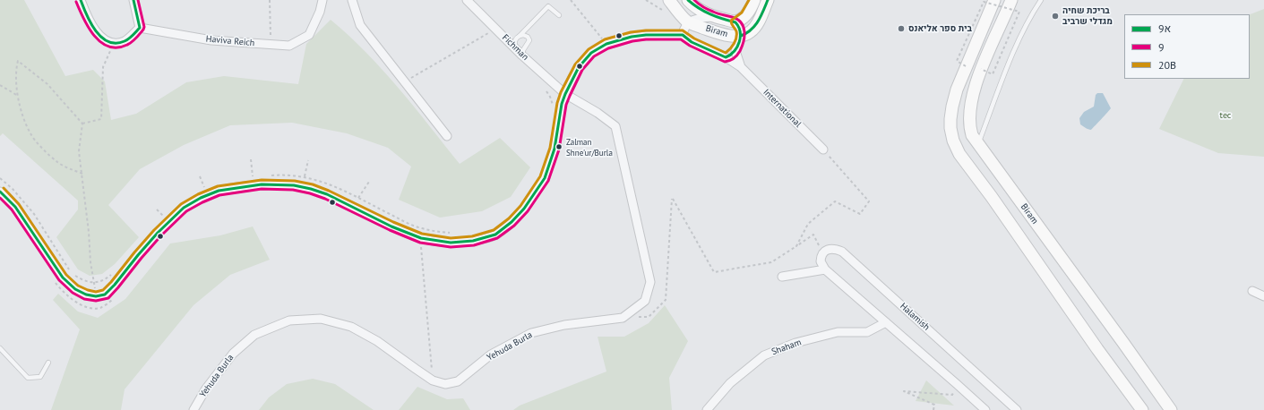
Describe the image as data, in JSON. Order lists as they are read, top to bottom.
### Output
{
  "streets": {
    "street": [
      "Biram",
      "Haviva Reich",
      "Fichman",
      "International",
      "Halamish",
      "Yehuda Burla",
      "Shaham"
    ]
  },
  "parks": ["tec"],
  "places": ["בריכת שחיה מגדלי שרביב", "בית ספר אליאנס", "Zalman Shne'ur/Burla"],
  "lines": ["transit line 9א", "transit line 9", "transit line 20B"],
  "legend": ["9א", "9", "20B"]
}
